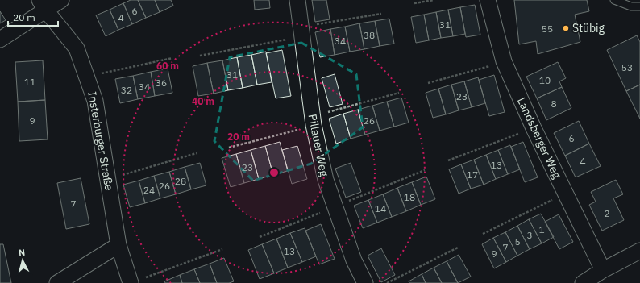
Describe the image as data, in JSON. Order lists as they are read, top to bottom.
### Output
{
  "streets": {
    "street": ["Landsberger Weg", "Insterburger Straße", "Pillauer Weg"]
  },
  "places": ["Stübig"],
  "house_numbers": [
    "6",
    "4",
    "31",
    "55",
    "38",
    "34",
    "53",
    "31",
    "10",
    "11",
    "36",
    "34",
    "32",
    "23",
    "8",
    "9",
    "26",
    "6",
    "4",
    "13",
    "23",
    "17",
    "28",
    "26",
    "24",
    "18",
    "7",
    "14",
    "2",
    "1",
    "3",
    "5",
    "7",
    "13",
    "9"
  ],
  "scale_bar": "20 m",
  "north": "top",
  "rings": ["60 m", "40 m", "20 m"]
}
